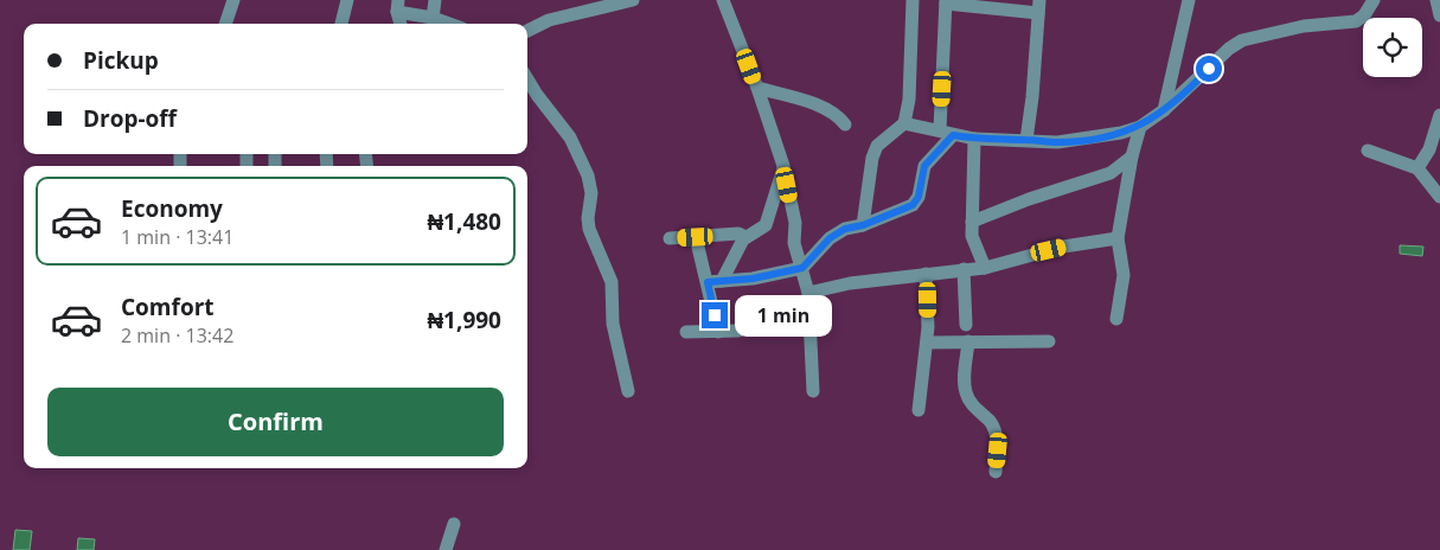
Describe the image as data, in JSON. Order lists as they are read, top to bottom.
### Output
{
  "page": {
    "banner": ["Pickup", "Drop-off"],
    "list": [
      {
        "name": "Economy",
        "note": "1 min · 13:41",
        "value": "₦1,480"
      },
      {
        "name": "Comfort",
        "note": "2 min · 13:42",
        "value": "₦1,990"
      }
    ],
    "bubble": "1 min",
    "buttons": "Confirm"
  }
}
